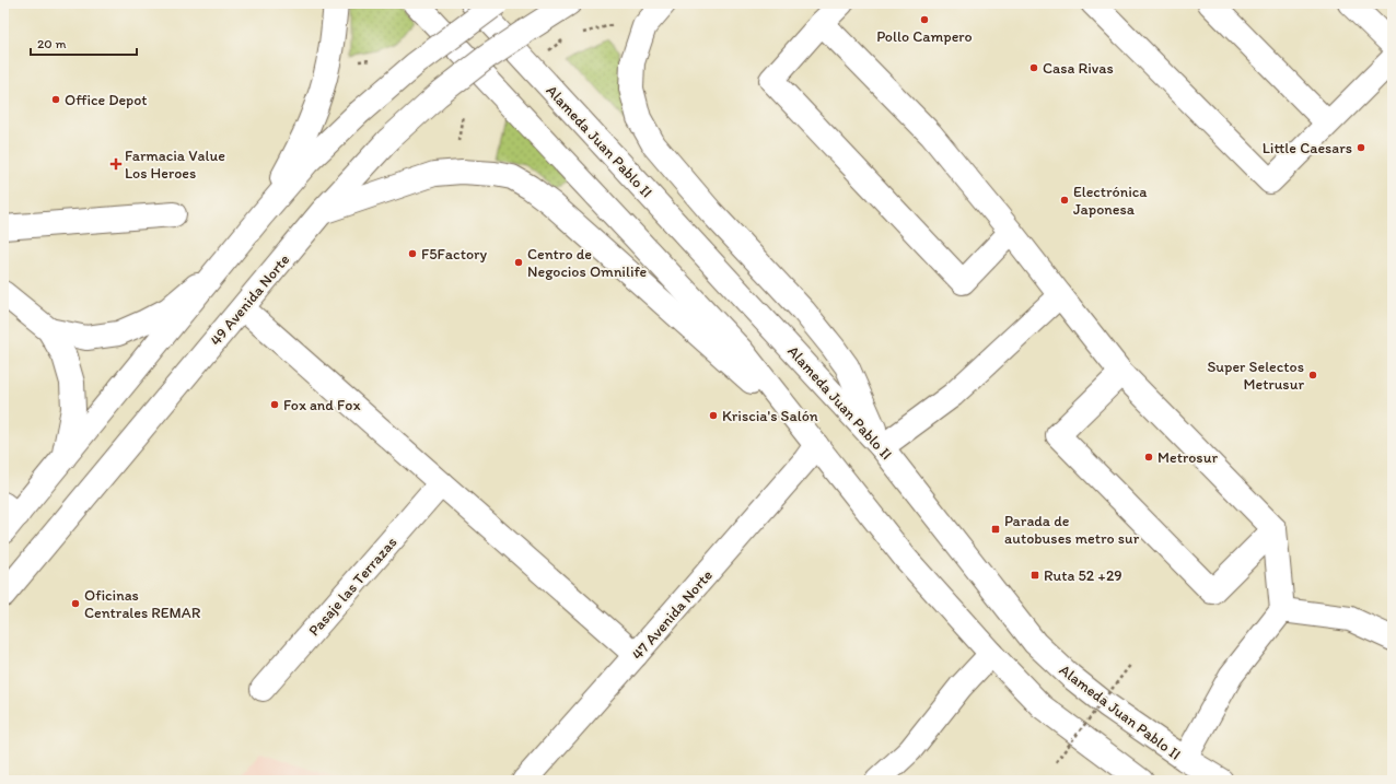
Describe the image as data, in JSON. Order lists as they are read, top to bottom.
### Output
{
  "streets": {
    "main road": [
      "Alameda Juan Pablo II",
      "49 Avenida Norte",
      "Pasaje las Terrazas",
      "47 Avenida Norte"
    ]
  },
  "places": {
    "other": [
      "Pollo Campero",
      "Casa Rivas",
      "Office Depot",
      "Little Caesars",
      "Electrónica Japonesa",
      "F5Factory",
      "Centro de Negocios Omnilife",
      "Super Selectos Metrusur",
      "Fox and Fox",
      "Kriscia's Salón",
      "Metrosur",
      "Oficinas Centrales REMAR"
    ],
    "health": ["Farmacia Value Los Heroes"],
    "transit": ["Parada de autobuses metro sur", "Ruta 52 +29"]
  },
  "scale_bar": "20 m"
}
